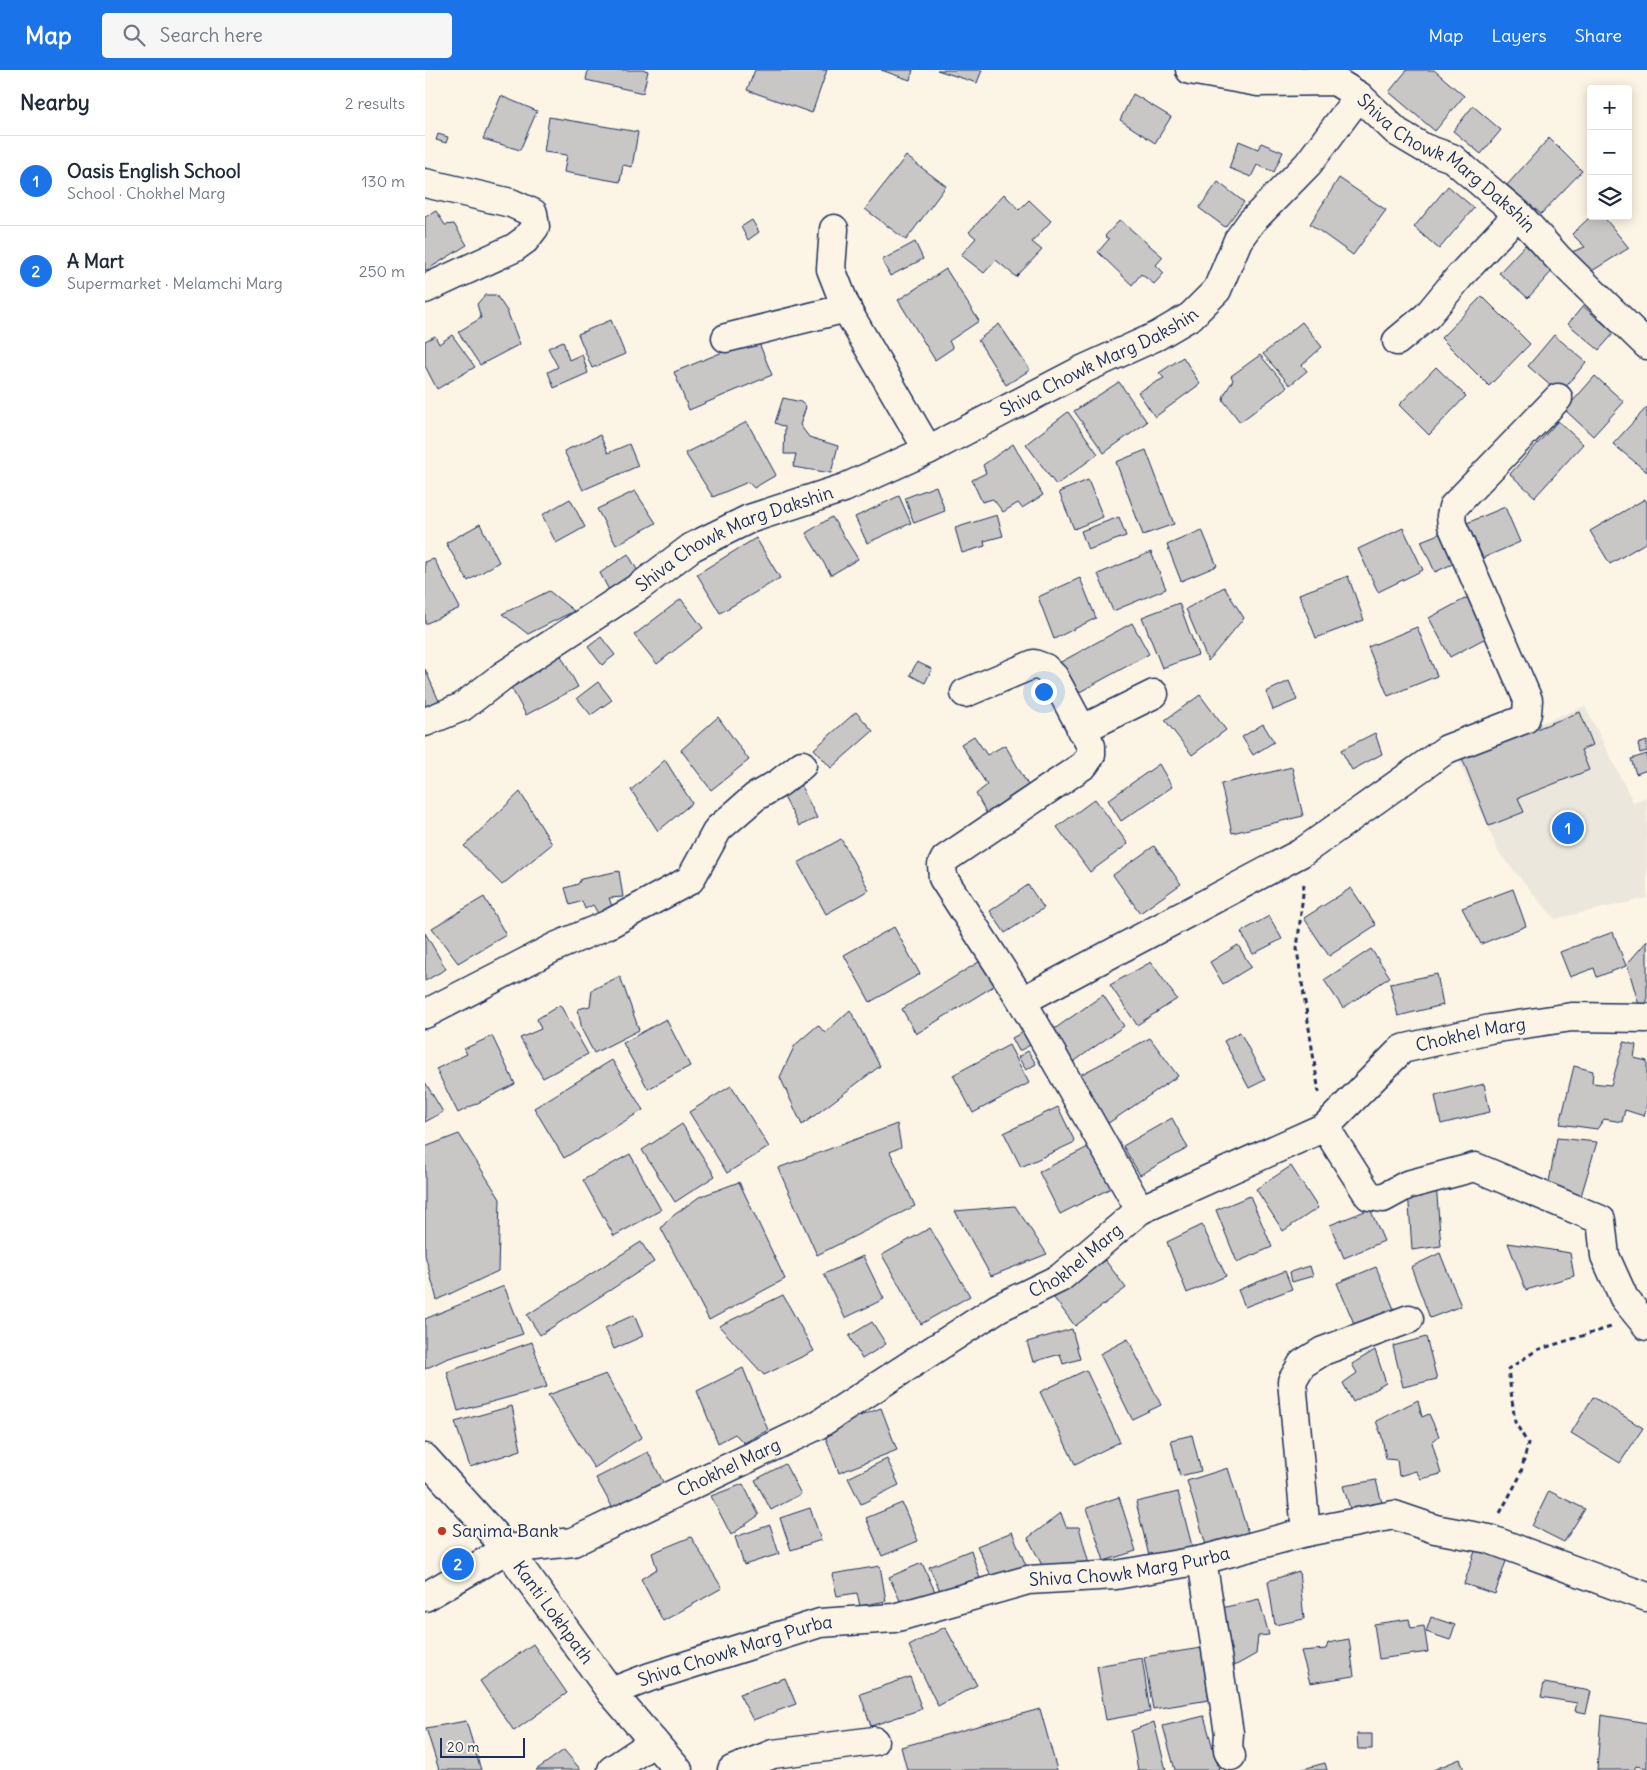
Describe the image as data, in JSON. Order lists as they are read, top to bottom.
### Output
{
  "streets": {
    "street": [
      "Shiva Chowk Marg Dakshin",
      "Chokhel Marg",
      "Shiva Chowk Marg Purba",
      "Kanti Lokhpath"
    ]
  },
  "crossings": [
    ["Chokhel Marg", "Kanti Lokhpath"],
    ["Shiva Chowk Marg Purba", "Kanti Lokhpath"]
  ],
  "places": ["Sanima Bank"],
  "scale_bar": "20 m",
  "page": {
    "header": "Map",
    "search": "Search here",
    "nav": ["Map", "Layers", "Share"],
    "heading": ["Nearby", "2 results"],
    "map_buttons": ["+", "−"],
    "list": [
      {
        "mark": "1",
        "name": "Oasis English School",
        "note": "School · Chokhel Marg",
        "value": "130 m"
      },
      {
        "mark": "2",
        "name": "A Mart",
        "note": "Supermarket · Melamchi Marg",
        "value": "250 m"
      }
    ],
    "pins": ["1", "2"],
    "scale": "20 m"
  }
}
